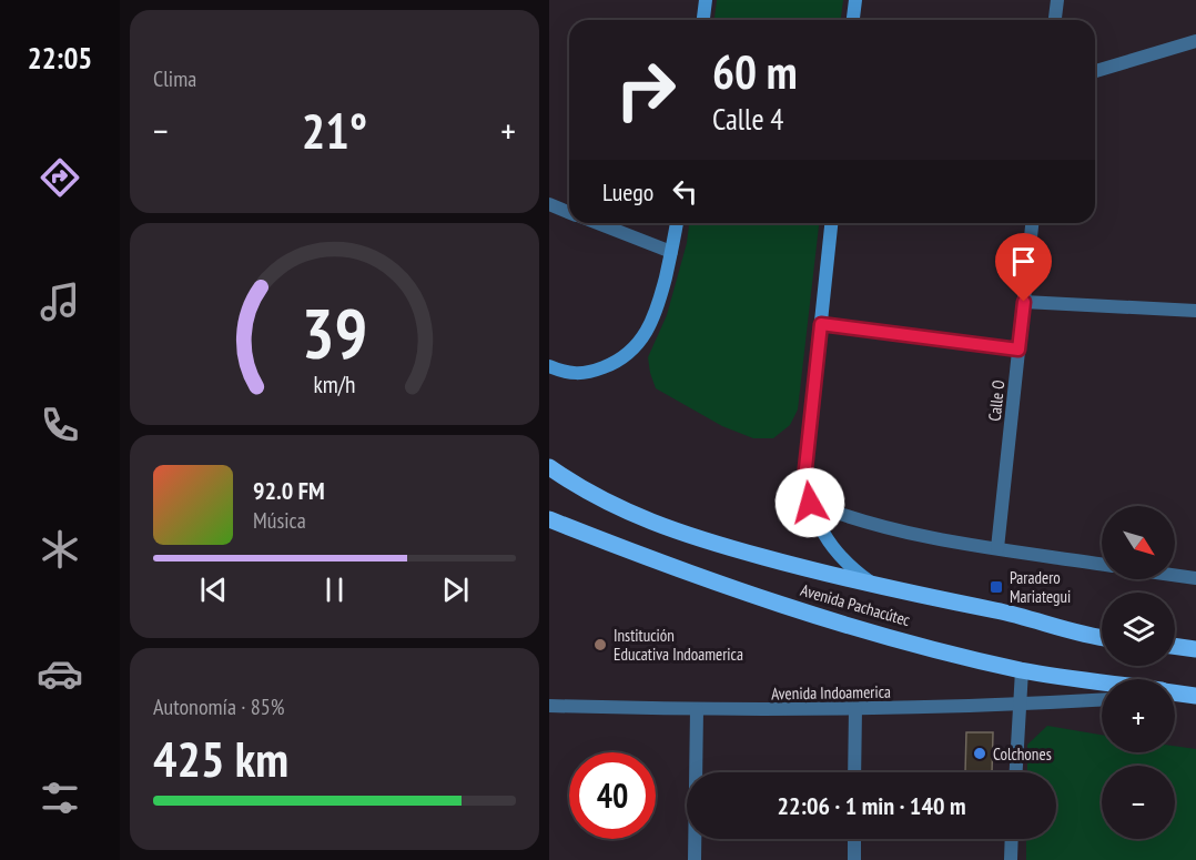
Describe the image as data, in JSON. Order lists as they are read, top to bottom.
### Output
{
  "streets": {
    "main road": ["Avenida Pachacútec"],
    "street": ["Calle O", "Avenida Indoamerica"]
  },
  "places": {
    "transit": ["Paradero Mariategui"],
    "other": ["Institución Educativa Indoamerica", "Colchones"]
  },
  "north": "bottom right",
  "page": {
    "tabs": "22:05",
    "tile": [
      "Clima",
      ["Autonomía · 85%", "425 km"]
    ],
    "turn": ["60 m", "Calle 4"],
    "heat": ["−", "21°", "+"],
    "then": "Luego",
    "song": ["92.0 FM", "Música"],
    "map_buttons": ["+", "−"],
    "limit": "40",
    "trip": "22:06 · 1 min · 140 m",
    "gauge": ["39", "km/h"]
  }
}
